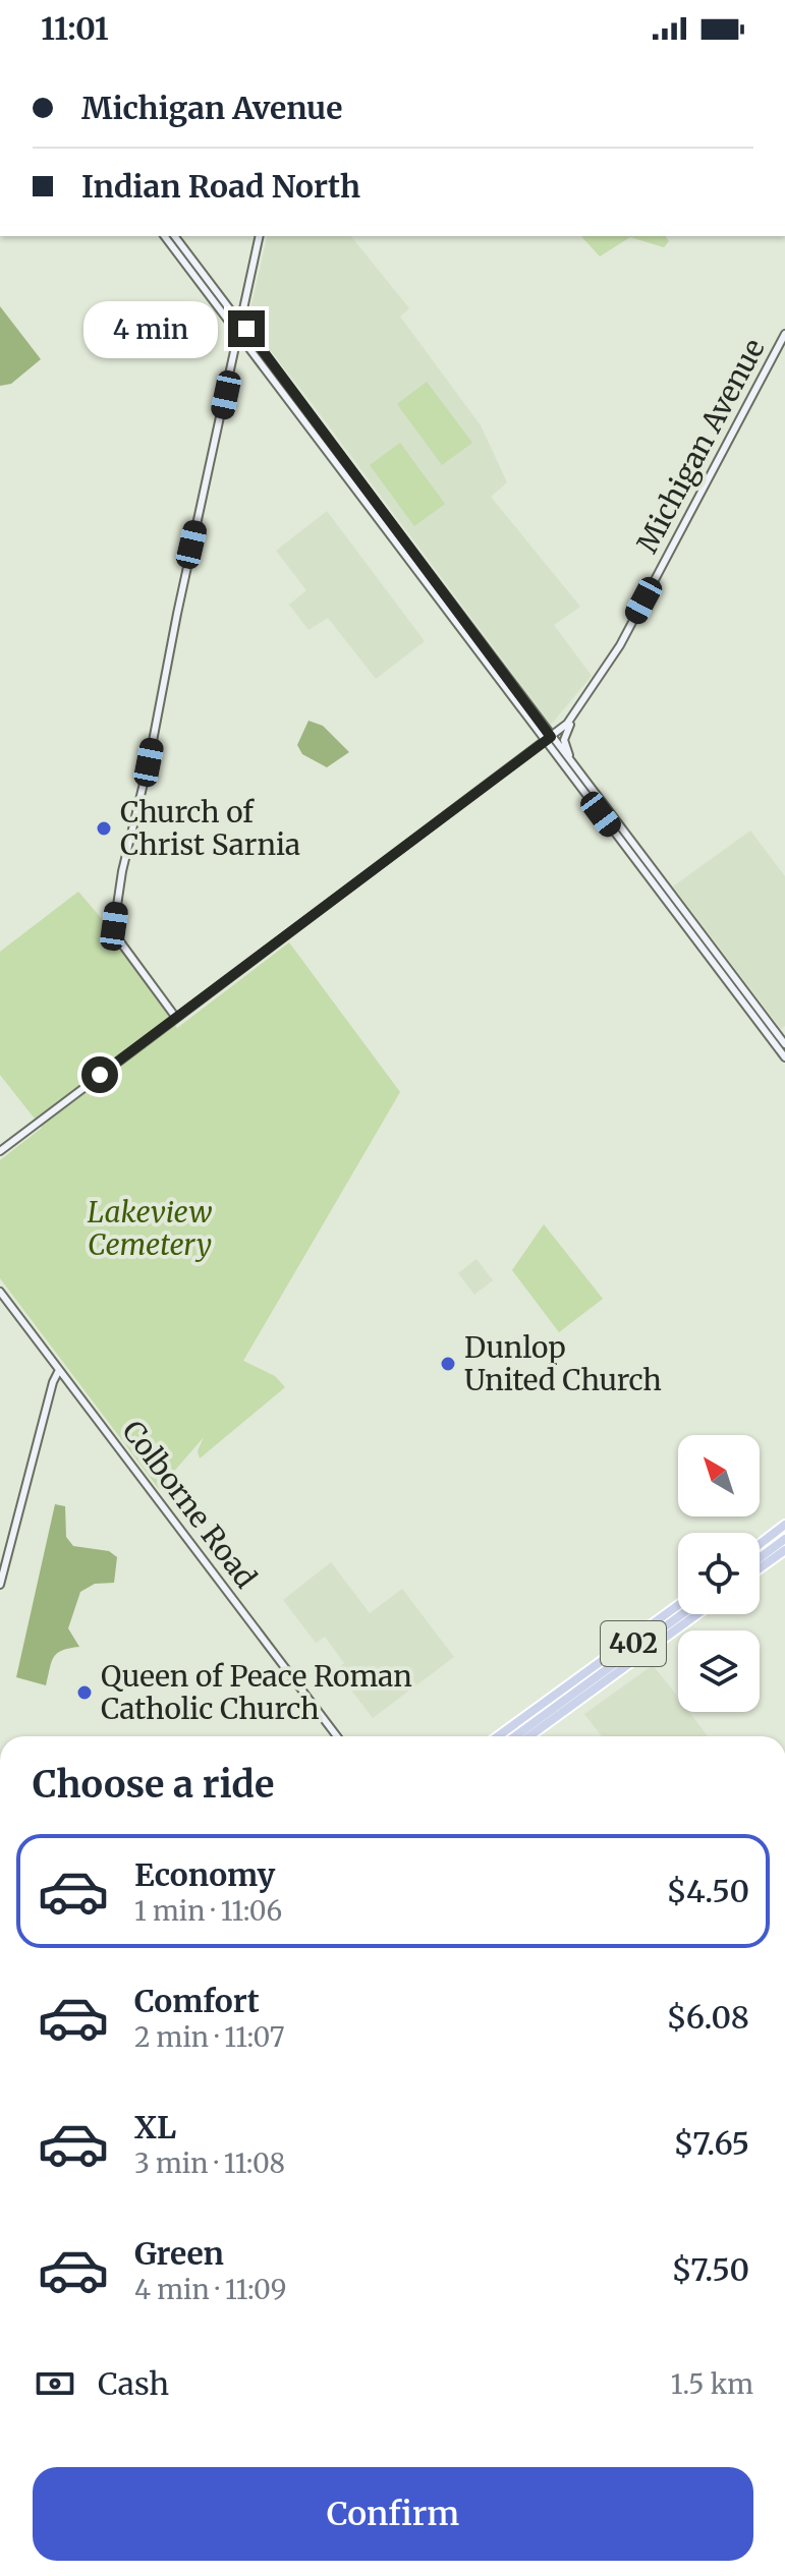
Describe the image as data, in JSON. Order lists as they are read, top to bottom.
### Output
{
  "streets": {
    "highway": ["402"],
    "main road": ["Michigan Avenue", "Colborne Road"]
  },
  "parks": ["Lakeview Cemetery"],
  "places": ["Church of Christ Sarnia", "Dunlop United Church", "Queen of Peace Roman Catholic Church"],
  "north": "top left",
  "page": {
    "status": "11:01",
    "banner": ["Michigan Avenue", "Indian Road North"],
    "bubble": "4 min",
    "heading": "Choose a ride",
    "list": [
      {
        "name": "Economy",
        "note": "1 min · 11:06",
        "value": "$4.50"
      },
      {
        "name": "Comfort",
        "note": "2 min · 11:07",
        "value": "$6.08"
      },
      {
        "name": "XL",
        "note": "3 min · 11:08",
        "value": "$7.65"
      },
      {
        "name": "Green",
        "note": "4 min · 11:09",
        "value": "$7.50"
      }
    ],
    "pay": ["Cash", "1.5 km"],
    "buttons": "Confirm"
  }
}
